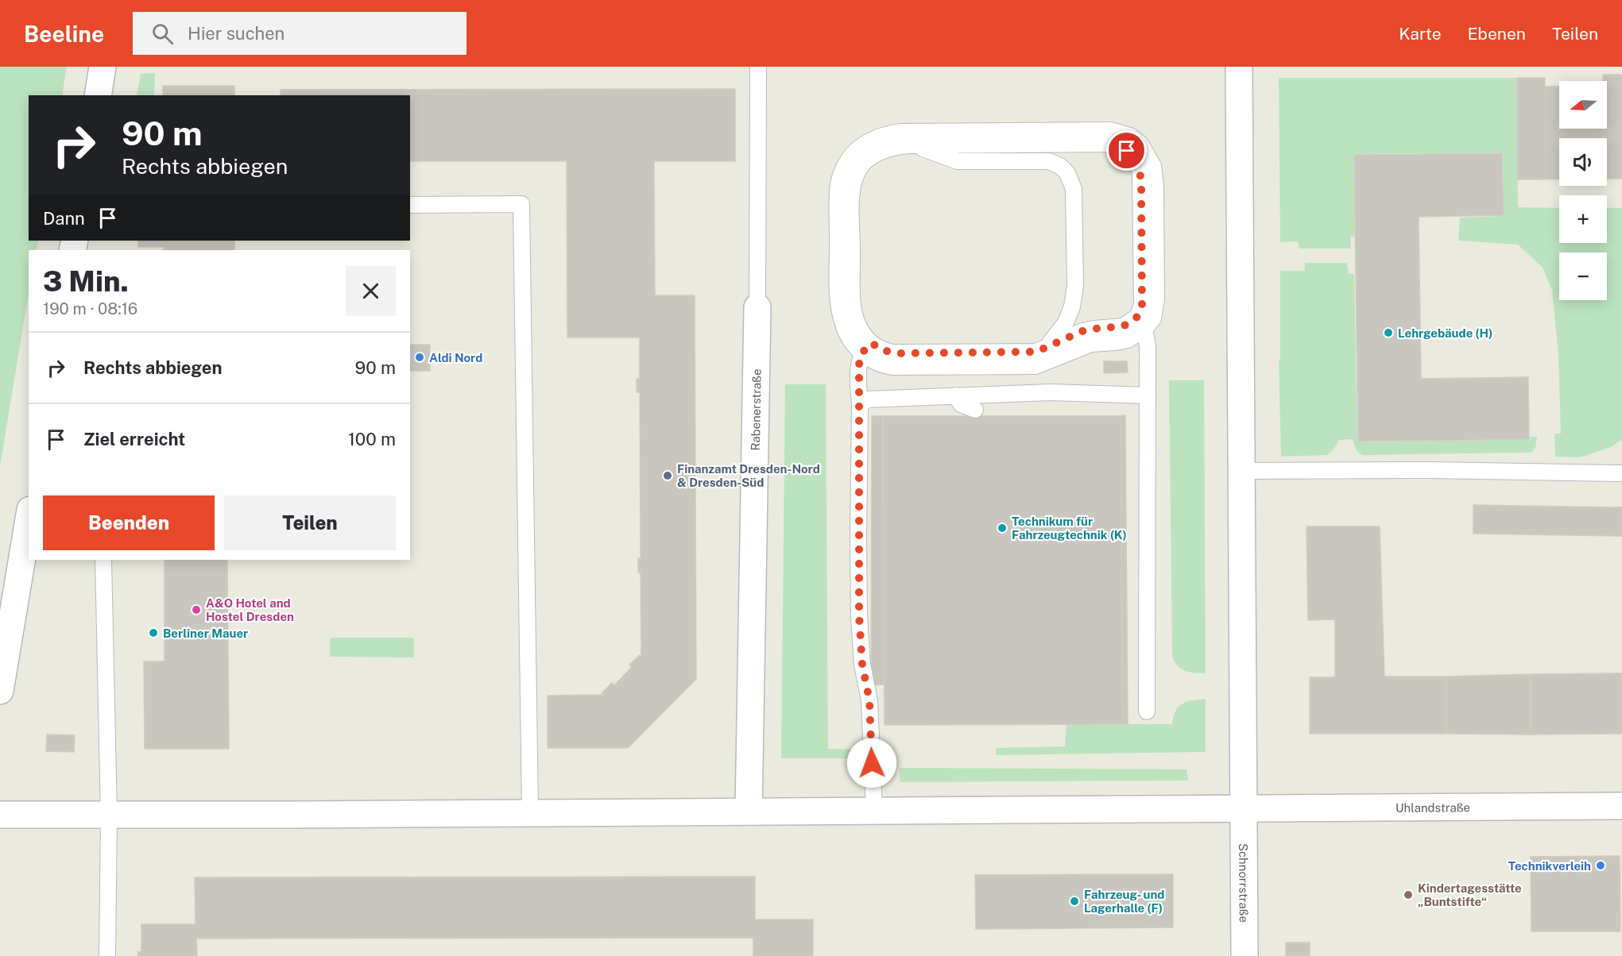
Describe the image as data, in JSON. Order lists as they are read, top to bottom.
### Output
{
  "streets": {
    "street": ["Rabenerstraße", "Uhlandstraße", "Schnorrstraße"]
  },
  "crossings": [
    ["Rabenerstraße", "Uhlandstraße"],
    ["Uhlandstraße", "Schnorrstraße"]
  ],
  "places": [
    "Lehrgebäude (H)",
    "Aldi Nord",
    "Finanzamt Dresden-Nord & Dresden-Süd",
    "Technikum für Fahrzeugtechnik (K)",
    "A&O Hotel and Hostel Dresden",
    "Berliner Mauer",
    "Technikverleih",
    "Kindertagesstätte „Buntstifte“",
    "Fahrzeug- und Lagerhalle (F)"
  ],
  "north": "left",
  "page": {
    "header": "Beeline",
    "search": "Hier suchen",
    "nav": ["Karte", "Ebenen", "Teilen"],
    "map_buttons": ["+", "−"],
    "turn": ["90 m", "Rechts abbiegen"],
    "then": "Dann",
    "heading": ["3 Min.", "190 m · 08:16"],
    "list": [
      {
        "name": "Rechts abbiegen",
        "value": "90 m"
      },
      {
        "name": "Ziel erreicht",
        "value": "100 m"
      }
    ],
    "buttons": ["Beenden", "Teilen"]
  }
}
